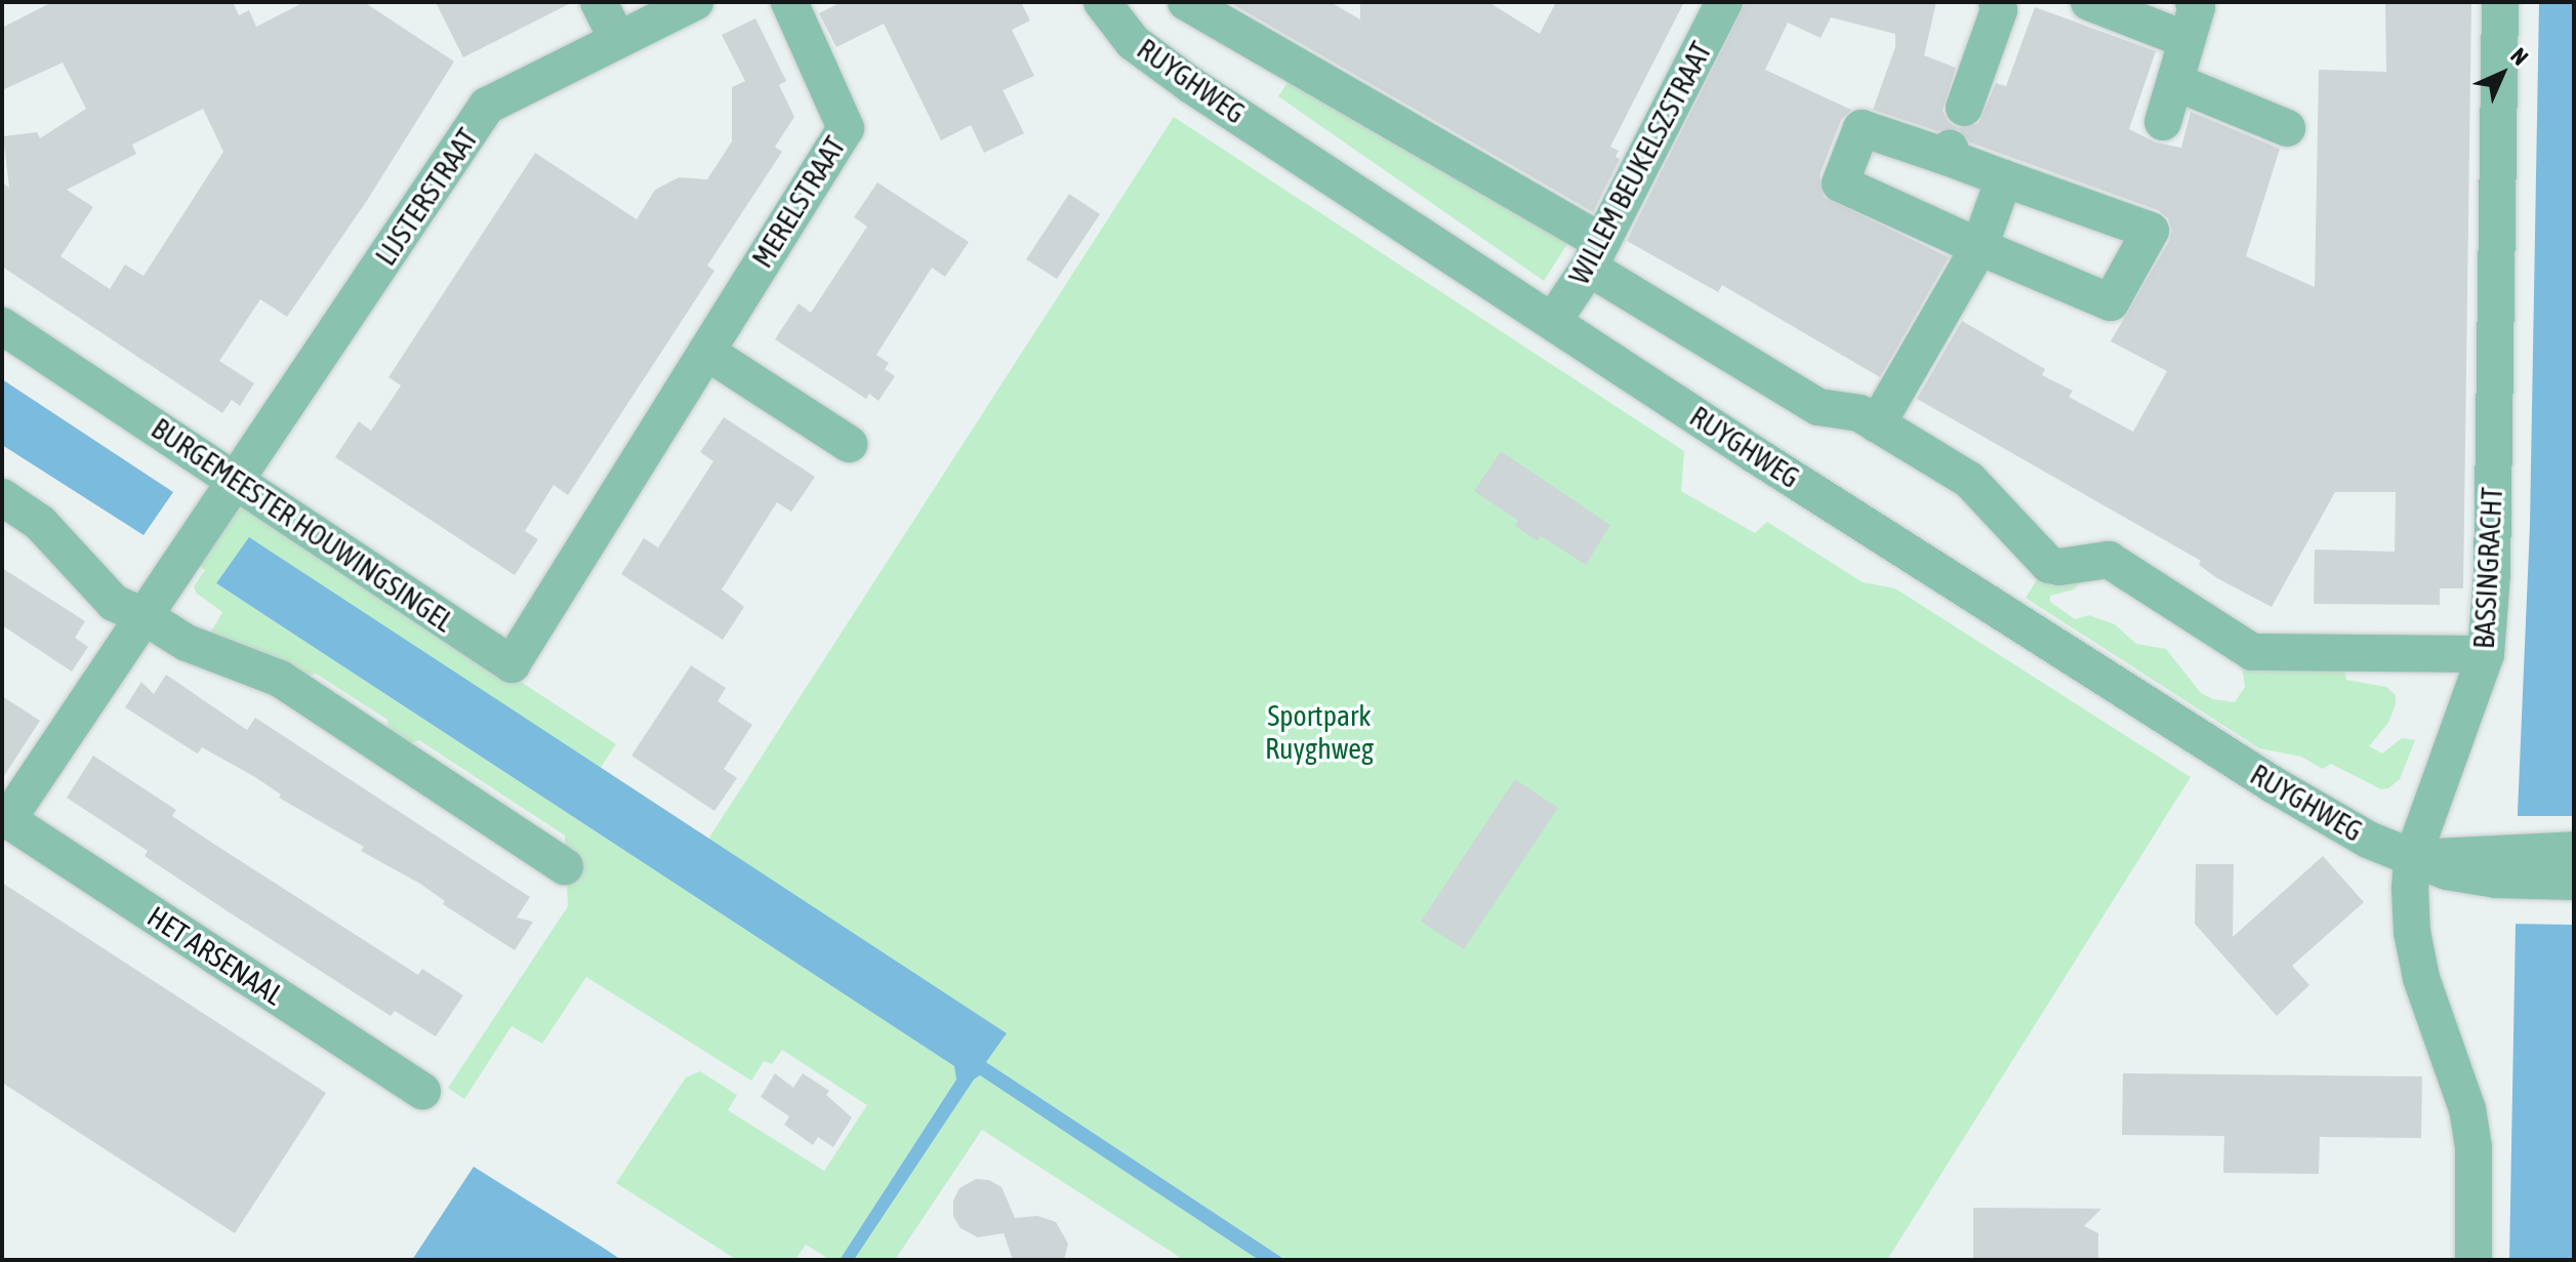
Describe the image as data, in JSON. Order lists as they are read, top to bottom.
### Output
{
  "streets": {
    "street": [
      "RUYGHWEG",
      "WILLEM BEUKELSZSTRAAT",
      "LIJSTERSTRAAT",
      "MERELSTRAAT",
      "BURGEMEESTER HOUWINGSINGEL",
      "BASSINGRACHT",
      "HET ARSENAAL"
    ]
  },
  "crossings": [
    ["RUYGHWEG", "WILLEM BEUKELSZSTRAAT"],
    ["RUYGHWEG", "BASSINGRACHT"],
    ["LIJSTERSTRAAT", "BURGEMEESTER HOUWINGSINGEL"],
    ["LIJSTERSTRAAT", "HET ARSENAAL"],
    ["MERELSTRAAT", "BURGEMEESTER HOUWINGSINGEL"],
    ["BURGEMEESTER HOUWINGSINGEL", "HET ARSENAAL"]
  ],
  "parks": ["Sportpark Ruyghweg"],
  "north": "top right"
}
